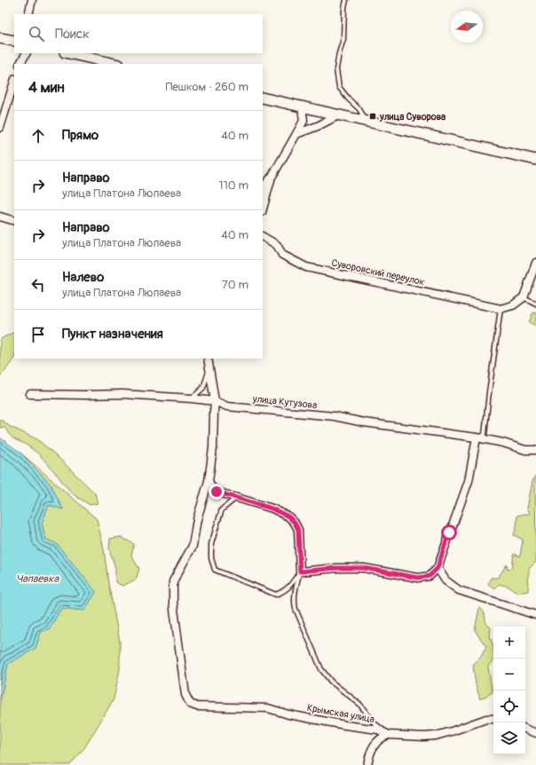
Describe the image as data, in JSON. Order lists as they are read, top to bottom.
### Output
{
  "streets": {
    "street": ["Суворовский переулок", "улица Кутузова", "Крымская улица"]
  },
  "water": ["Чапаевка"],
  "places": {
    "transit": ["улица Суворова"]
  },
  "north": "left",
  "page": {
    "search": "Поиск",
    "heading": ["4 мин", "Пешком · 260 m"],
    "list": [
      ["Прямо", "40 m"],
      ["Направо", "улица Платона Люпаева", "110 m"],
      ["Направо", "улица Платона Люпаева", "40 m"],
      ["Налево", "улица Платона Люпаева", "70 m"],
      "Пункт назначения"
    ],
    "map_buttons": ["+", "−"]
  }
}
